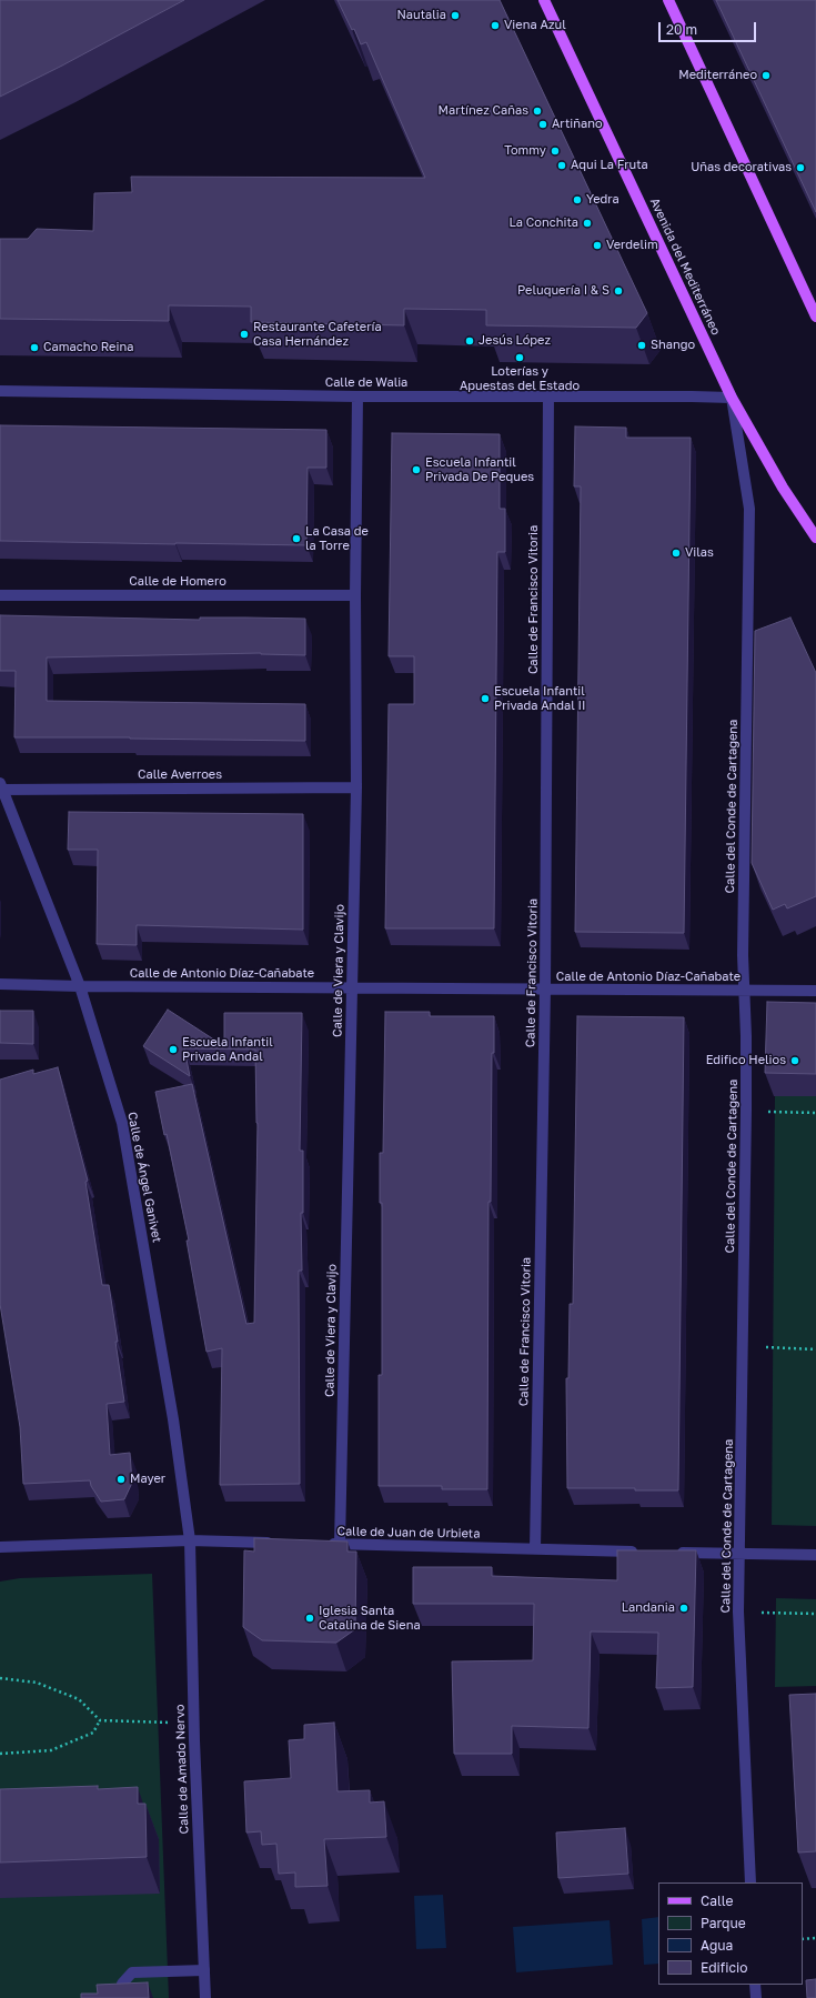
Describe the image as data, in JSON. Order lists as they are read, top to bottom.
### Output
{
  "streets": {
    "main road": ["Avenida del Mediterráneo"],
    "street": [
      "Calle de Walia",
      "Calle de Homero",
      "Calle de Francisco Vitoria",
      "Calle Averroes",
      "Calle del Conde de Cartagena",
      "Calle de Viera y Clavijo",
      "Calle de Antonio Díaz-Cañabate",
      "Calle de Ángel Ganivet",
      "Calle de Juan de Urbieta",
      "Calle de Amado Nervo"
    ]
  },
  "crossings": [
    ["Avenida del Mediterráneo", "Calle de Walia"],
    ["Avenida del Mediterráneo", "Calle del Conde de Cartagena"],
    ["Calle de Walia", "Calle de Francisco Vitoria"],
    ["Calle de Walia", "Calle del Conde de Cartagena"],
    ["Calle de Walia", "Calle de Viera y Clavijo"],
    ["Calle de Homero", "Calle de Viera y Clavijo"],
    ["Calle de Francisco Vitoria", "Calle de Antonio Díaz-Cañabate"],
    ["Calle de Francisco Vitoria", "Calle de Juan de Urbieta"],
    ["Calle Averroes", "Calle de Viera y Clavijo"],
    ["Calle Averroes", "Calle de Ángel Ganivet"],
    ["Calle del Conde de Cartagena", "Calle de Antonio Díaz-Cañabate"],
    ["Calle de Viera y Clavijo", "Calle de Antonio Díaz-Cañabate"],
    ["Calle de Viera y Clavijo", "Calle de Juan de Urbieta"],
    ["Calle de Antonio Díaz-Cañabate", "Calle de Ángel Ganivet"],
    ["Calle de Ángel Ganivet", "Calle de Amado Nervo"]
  ],
  "places": [
    "Nautalia",
    "Viena Azul",
    "Mediterráneo",
    "Martínez Cañas",
    "Artiñano",
    "Tommy",
    "Aqui La Fruta",
    "Uñas decorativas",
    "Yedra",
    "La Conchita",
    "Verdelim",
    "Peluquería I & S",
    "Restaurante Cafetería Casa Hernández",
    "Jesús López",
    "Shango",
    "Camacho Reina",
    "Loterías y Apuestas del Estado",
    "Escuela Infantil Privada De Peques",
    "La Casa de la Torre",
    "Vilas",
    "Escuela Infantil Privada Andal II",
    "Escuela Infantil Privada Andal",
    "Edifico Helios",
    "Mayer",
    "Landania",
    "Iglesia Santa Catalina de Siena"
  ],
  "legend": [
    "Calle",
    "Parque",
    "Agua",
    "Edificio"
  ],
  "scale_bar": "20 m"
}
